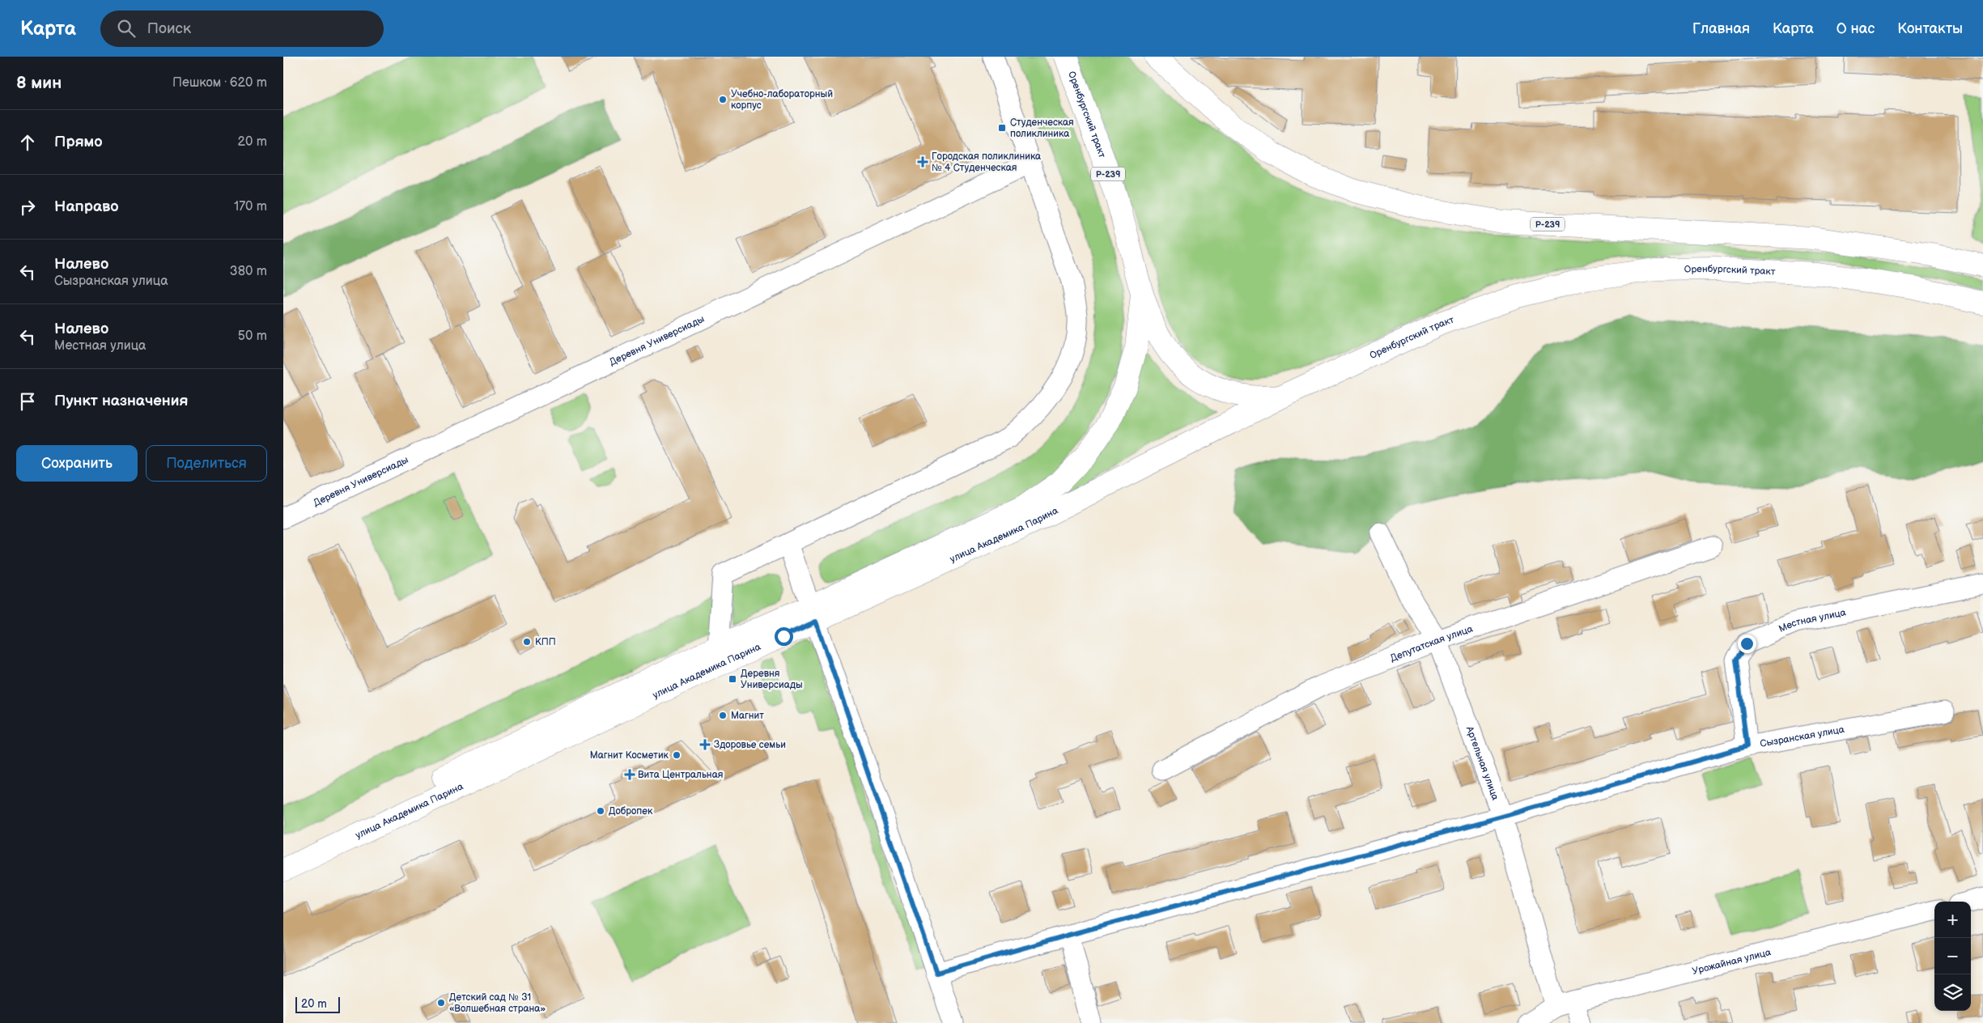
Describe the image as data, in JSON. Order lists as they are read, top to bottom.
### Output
{
  "streets": {
    "main road": ["Оренбургский тракт", "Р-239", "улица Академика Парина"],
    "street": [
      "Деревня Универсиады",
      "Местная улица",
      "Депутатская улица",
      "Сызранская улица",
      "Артельная улица",
      "Урожайная улица"
    ]
  },
  "crossings": [
    ["Оренбургский тракт", "улица Академика Парина"],
    ["Местная улица", "Сызранская улица"],
    ["Депутатская улица", "Артельная улица"],
    ["Сызранская улица", "Артельная улица"],
    ["Артельная улица", "Урожайная улица"]
  ],
  "places": {
    "other": [
      "Учебно-лабораторный корпус",
      "КПП",
      "Магнит",
      "Магнит Косметик",
      "Добропек",
      "Детский сад № 31 «Волшебная страна»"
    ],
    "transit": ["Студенческая поликлиника", "Деревня Универсиады"],
    "health": ["Городская поликлиника № 4 Студенческая", "Здоровье семьи", "Вита Центральная"]
  },
  "scale_bar": "20 m",
  "page": {
    "header": "Карта",
    "search": "Поиск",
    "nav": [
      "Главная",
      "Карта",
      "О нас",
      "Контакты"
    ],
    "heading": ["8 мин", "Пешком · 620 m"],
    "list": [
      ["Прямо", "20 m"],
      ["Направо", "170 m"],
      ["Налево", "Сызранская улица", "380 m"],
      ["Налево", "Местная улица", "50 m"],
      "Пункт назначения"
    ],
    "buttons": ["Сохранить", "Поделиться"],
    "map_buttons": ["+", "−"],
    "scale": "20 m"
  }
}
